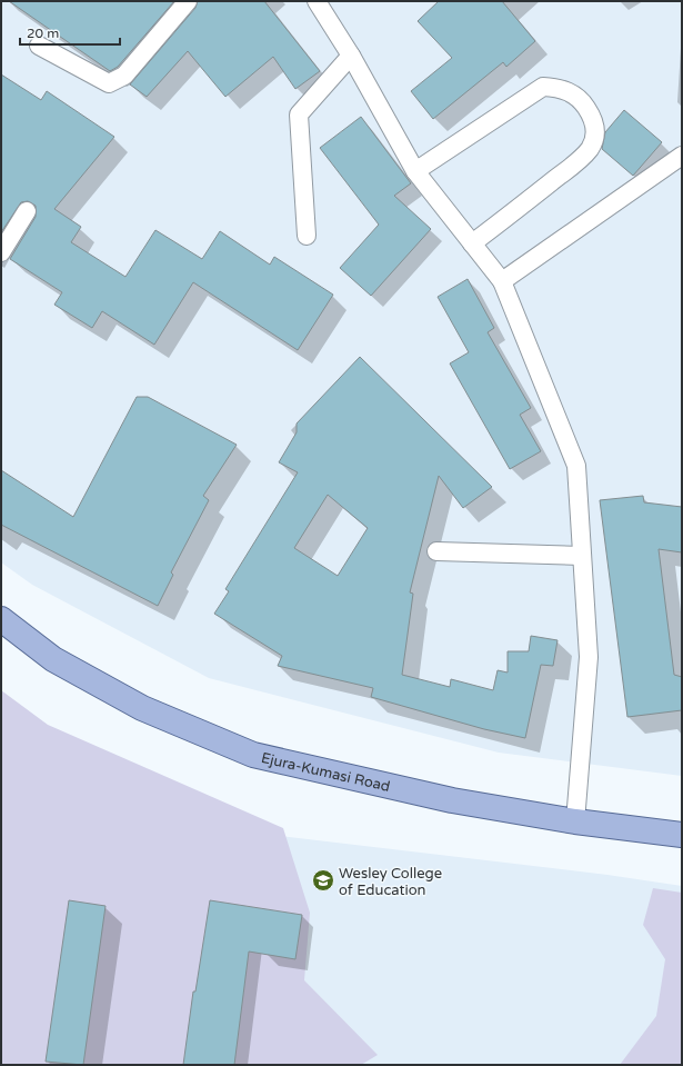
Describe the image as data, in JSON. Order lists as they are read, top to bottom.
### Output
{
  "streets": {
    "main road": ["Ejura-Kumasi Road"]
  },
  "places": {
    "school or university": ["Wesley College of Education"]
  },
  "scale_bar": "20 m"
}
